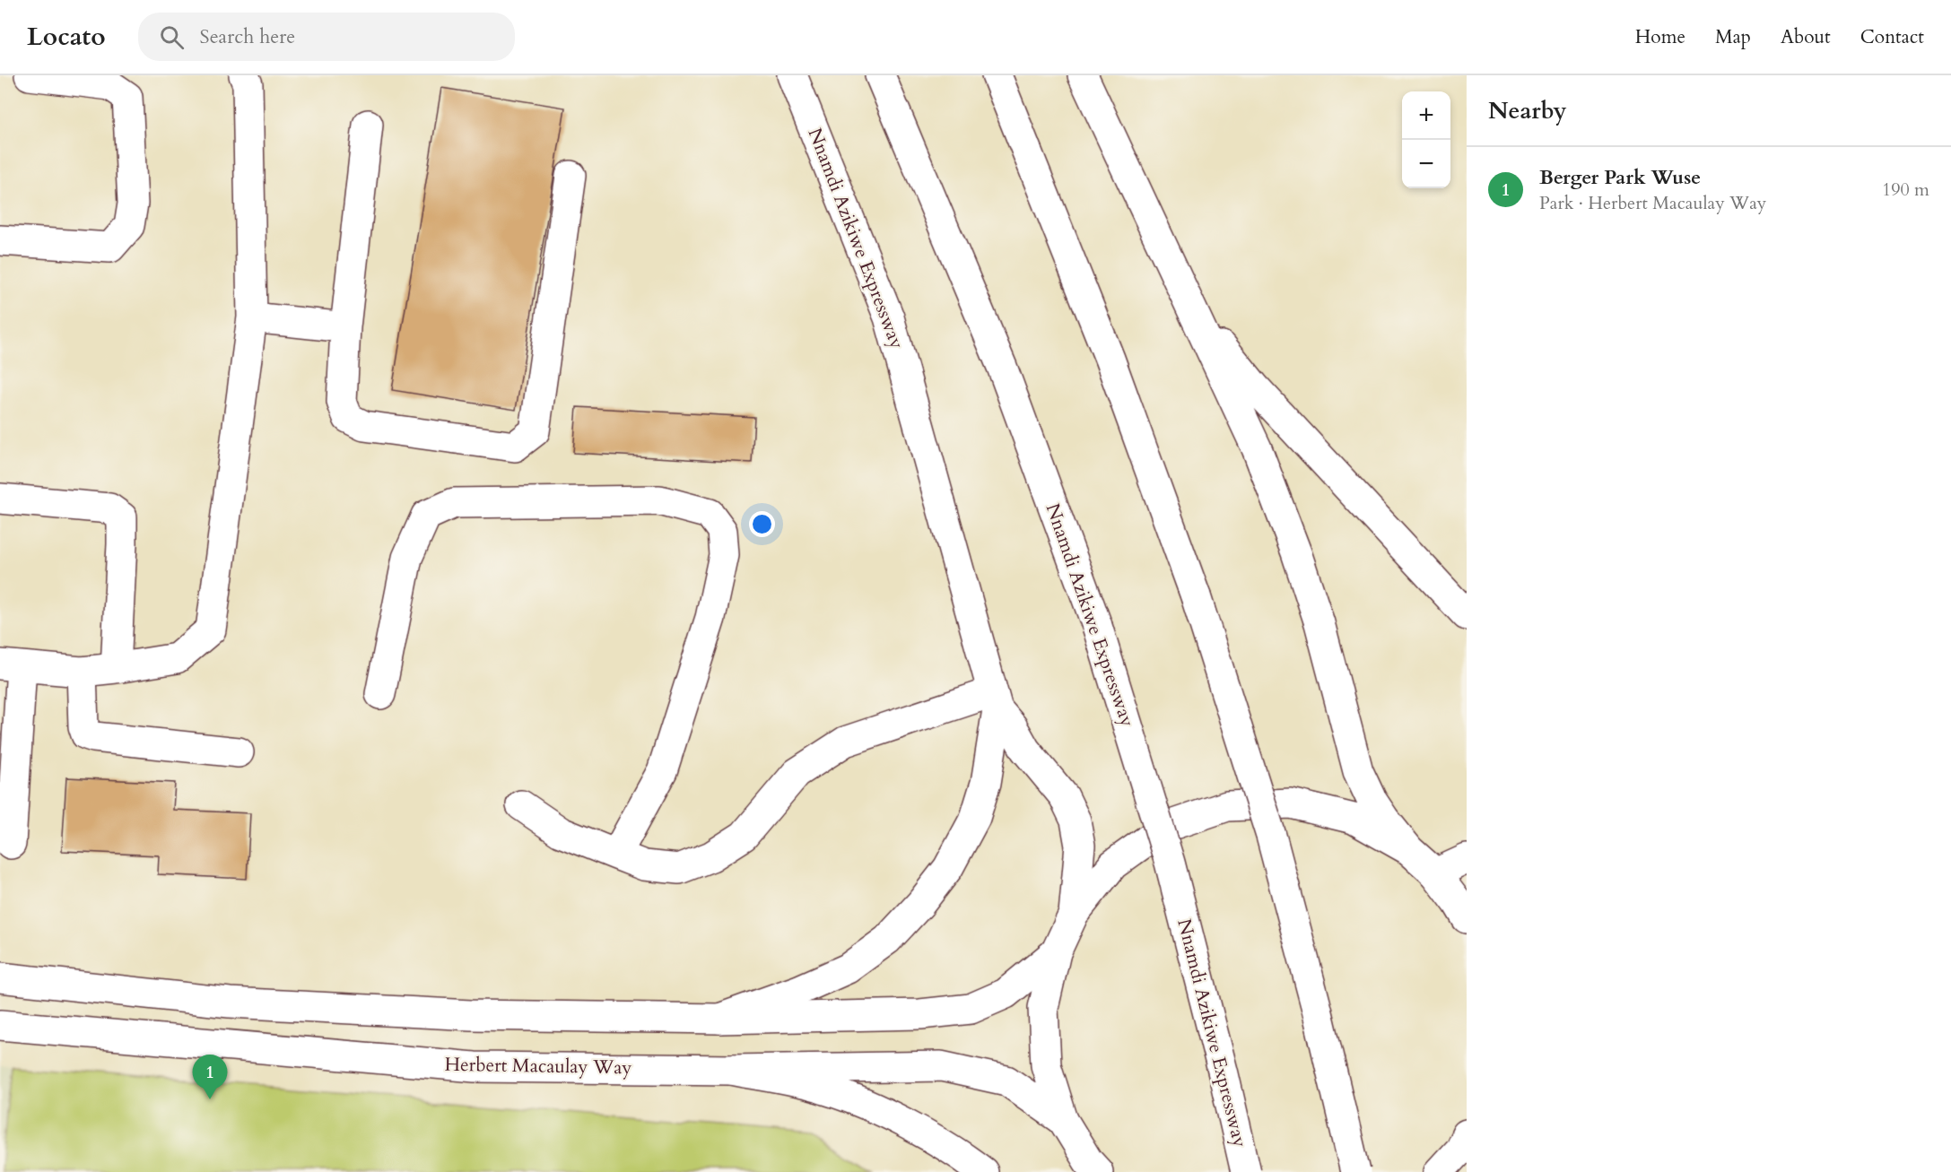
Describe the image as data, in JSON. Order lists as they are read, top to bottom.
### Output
{
  "streets": {
    "main road": ["Nnamdi Azikiwe Expressway", "Herbert Macaulay Way"]
  },
  "page": {
    "header": "Locato",
    "search": "Search here",
    "nav": [
      "Home",
      "Map",
      "About",
      "Contact"
    ],
    "heading": "Nearby",
    "map_buttons": ["+", "−"],
    "list": [
      {
        "mark": "1",
        "name": "Berger Park Wuse",
        "note": "Park · Herbert Macaulay Way",
        "value": "190 m"
      }
    ],
    "pins": "1"
  }
}
